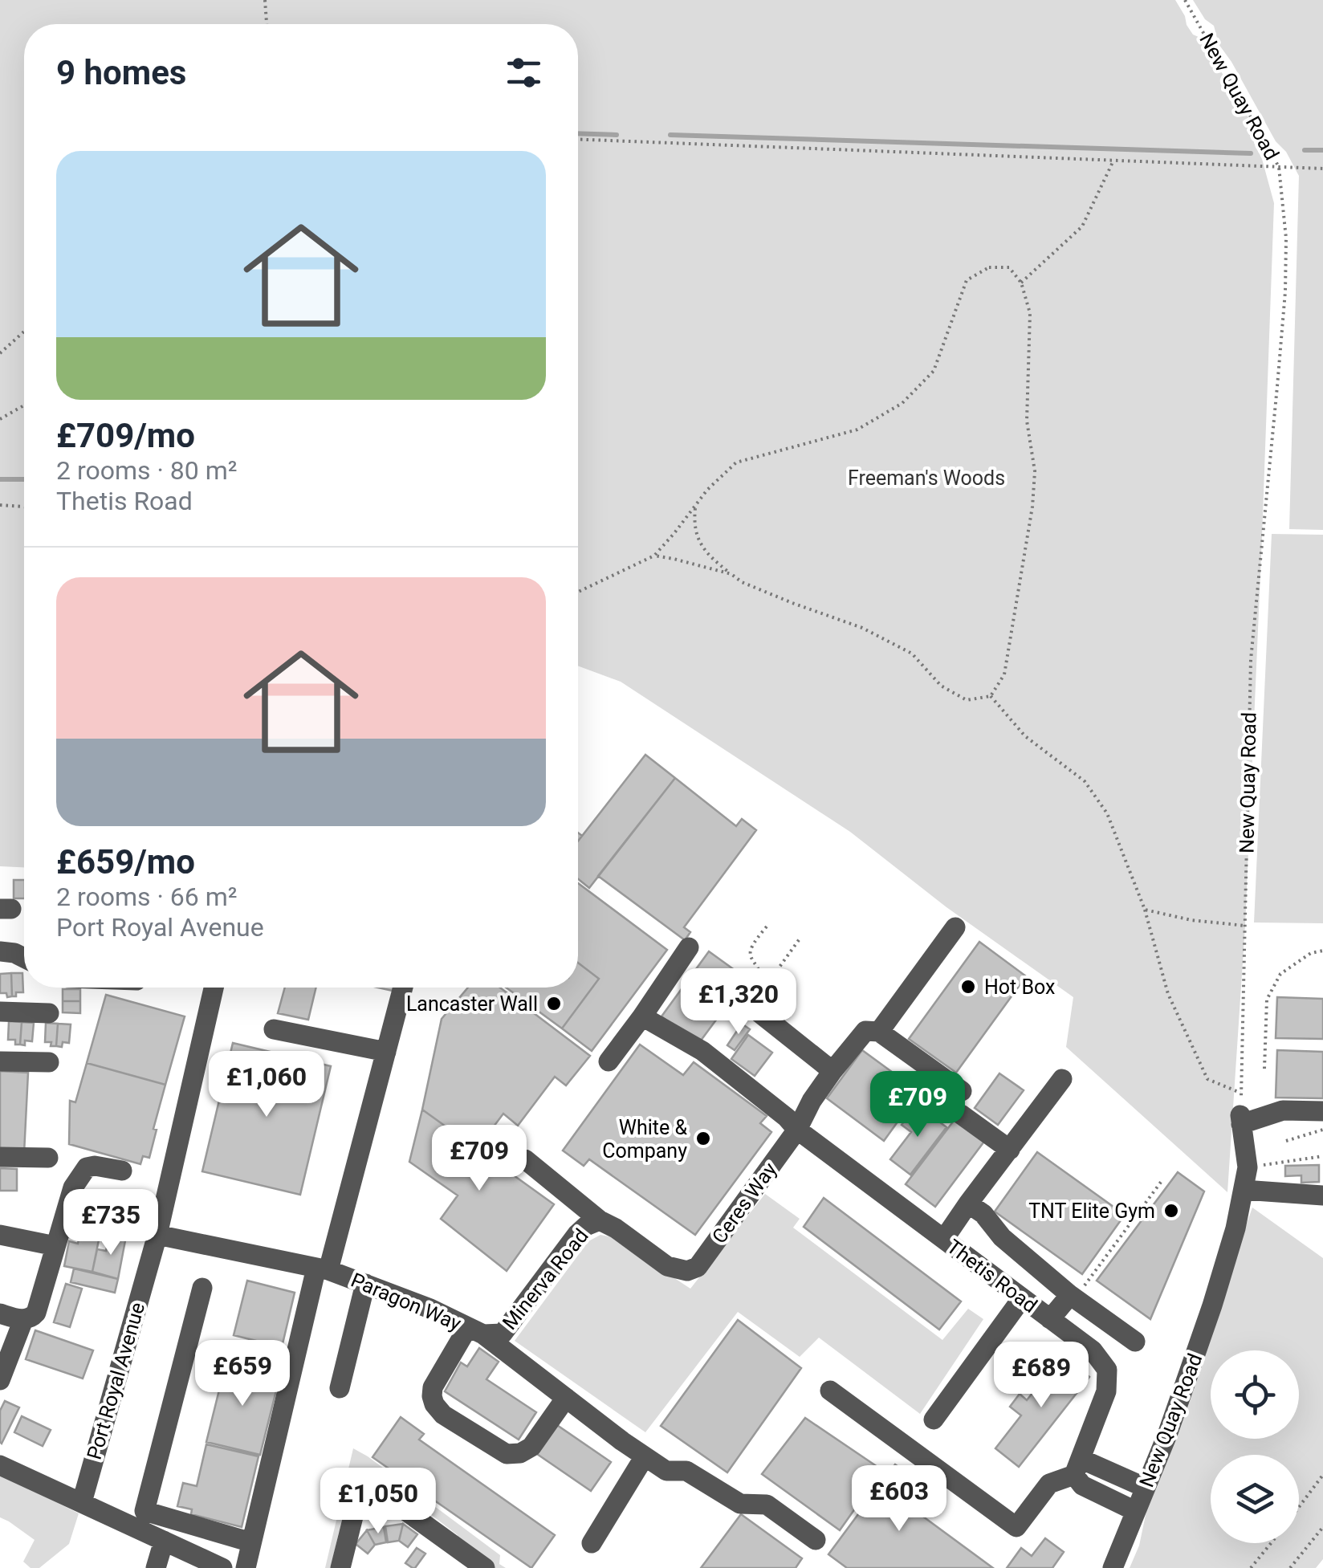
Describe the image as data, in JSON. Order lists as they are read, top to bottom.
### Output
{
  "streets": {
    "street": [
      "New Quay Road",
      "Ceres Way",
      "Thetis Road",
      "Minerva Road",
      "Paragon Way",
      "Port Royal Avenue"
    ]
  },
  "crossings": [
    ["Ceres Way", "Thetis Road"],
    ["Ceres Way", "Minerva Road"],
    ["Minerva Road", "Paragon Way"],
    ["Paragon Way", "Port Royal Avenue"]
  ],
  "parks": ["Freeman's Woods"],
  "places": [
    "Hot Box",
    "Lancaster Wall",
    "White & Company",
    "TNT Elite Gym"
  ],
  "page": {
    "heading": "9 homes",
    "list": [
      {
        "name": "£709/mo",
        "note": "2 rooms · 80 m² · Thetis Road"
      },
      {
        "name": "£659/mo",
        "note": "2 rooms · 66 m² · Port Royal Avenue"
      }
    ],
    "price": [
      "£1,320",
      "£1,060",
      "£709",
      "£709",
      "£735",
      "£659",
      "£689",
      "£603",
      "£1,050"
    ]
  }
}
